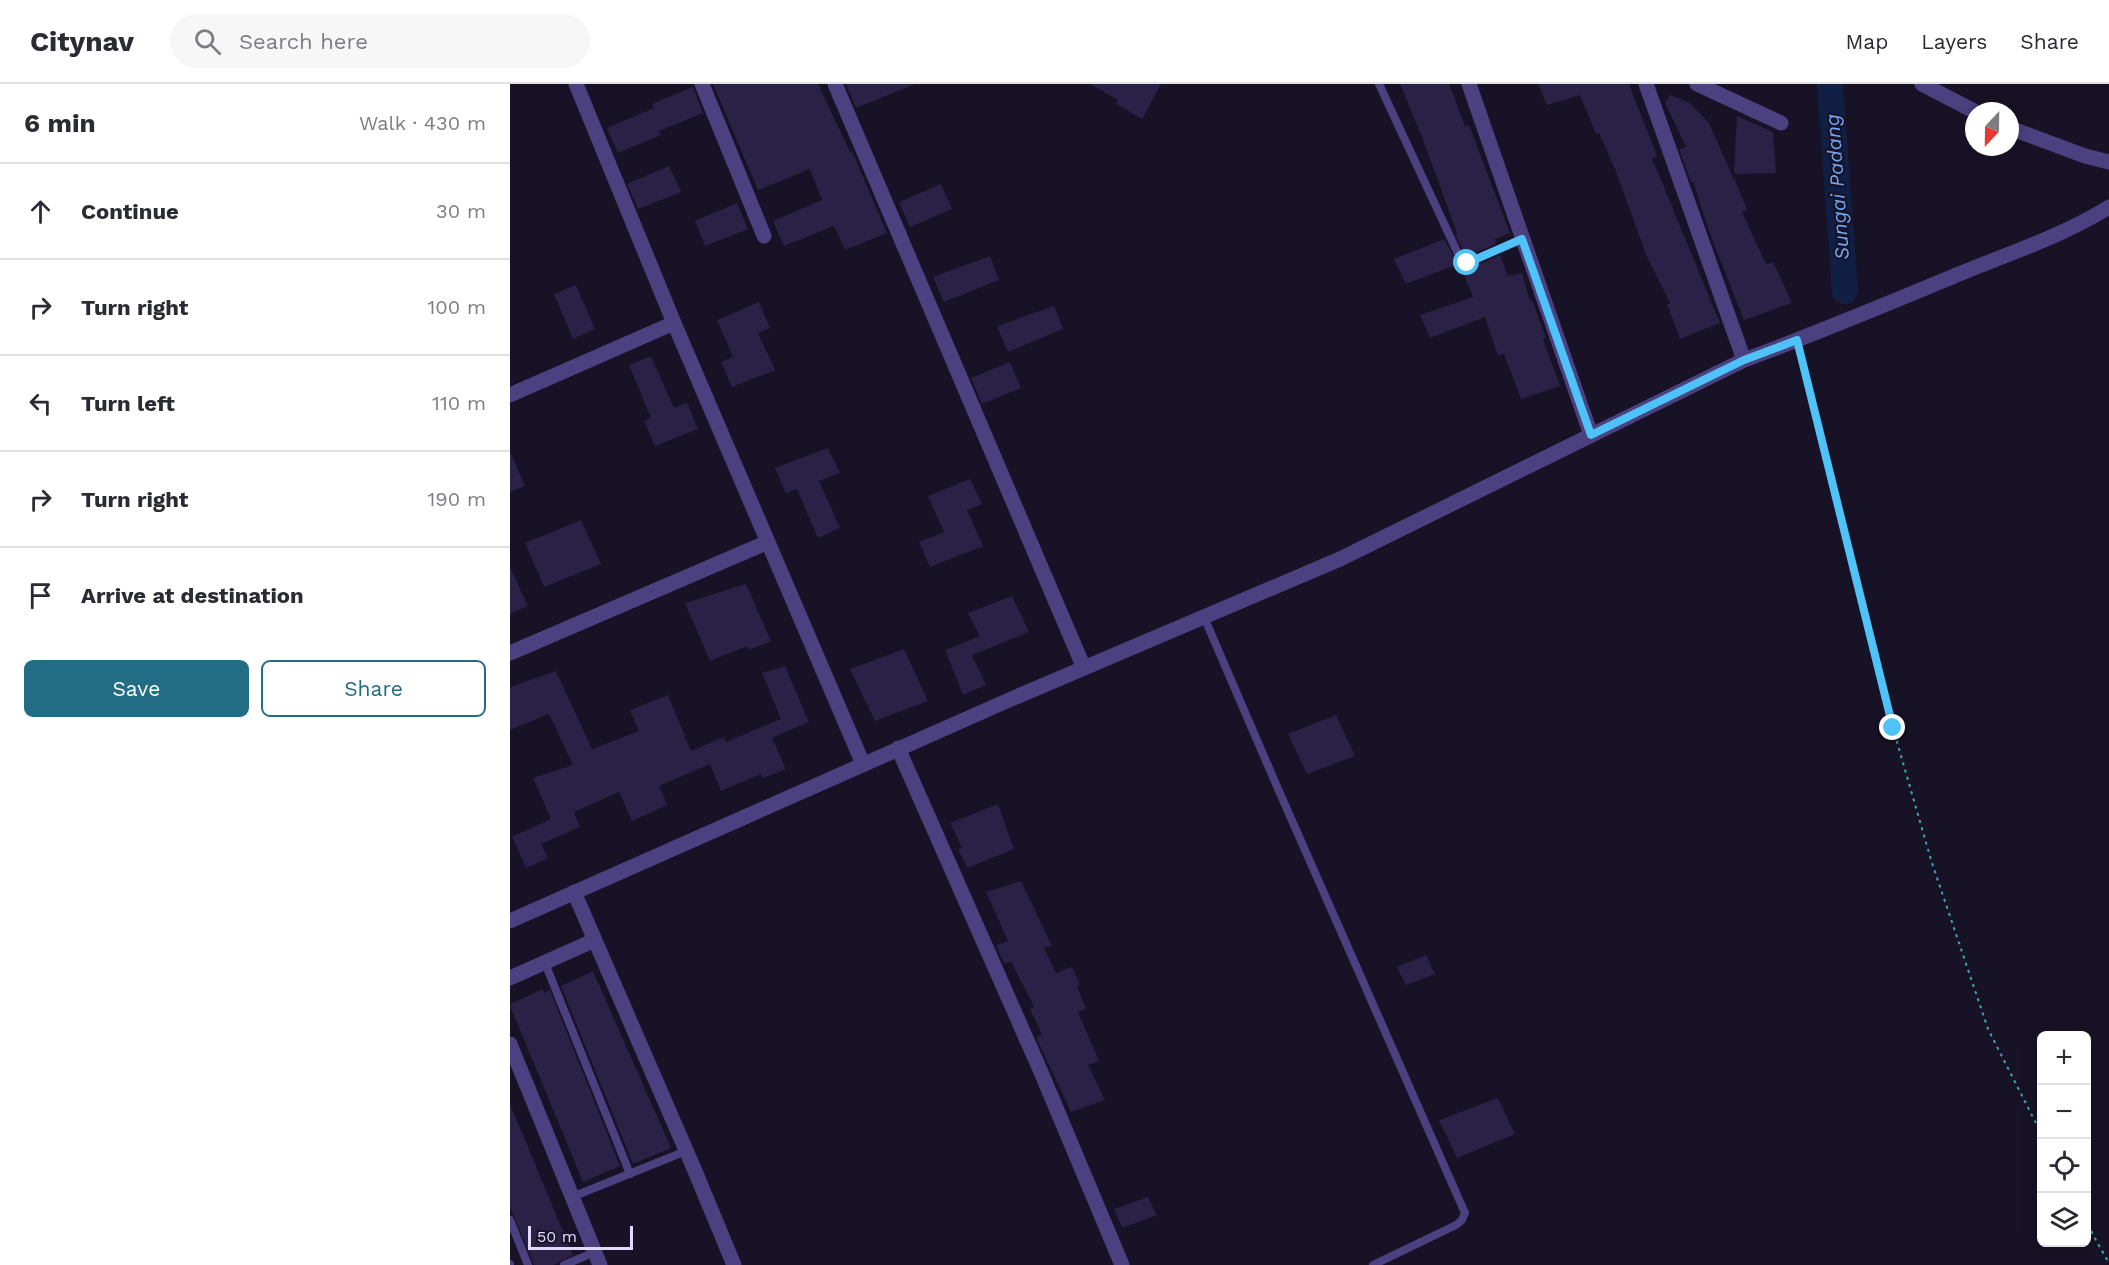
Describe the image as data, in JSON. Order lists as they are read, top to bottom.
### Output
{
  "water": ["Sungai Padang"],
  "scale_bar": "50 m",
  "north": "bottom",
  "page": {
    "header": "Citynav",
    "search": "Search here",
    "nav": ["Map", "Layers", "Share"],
    "heading": ["6 min", "Walk · 430 m"],
    "list": [
      ["Continue", "30 m"],
      ["Turn right", "100 m"],
      ["Turn left", "110 m"],
      ["Turn right", "190 m"],
      "Arrive at destination"
    ],
    "buttons": ["Save", "Share"],
    "map_buttons": ["+", "−"],
    "scale": "50 m"
  }
}
